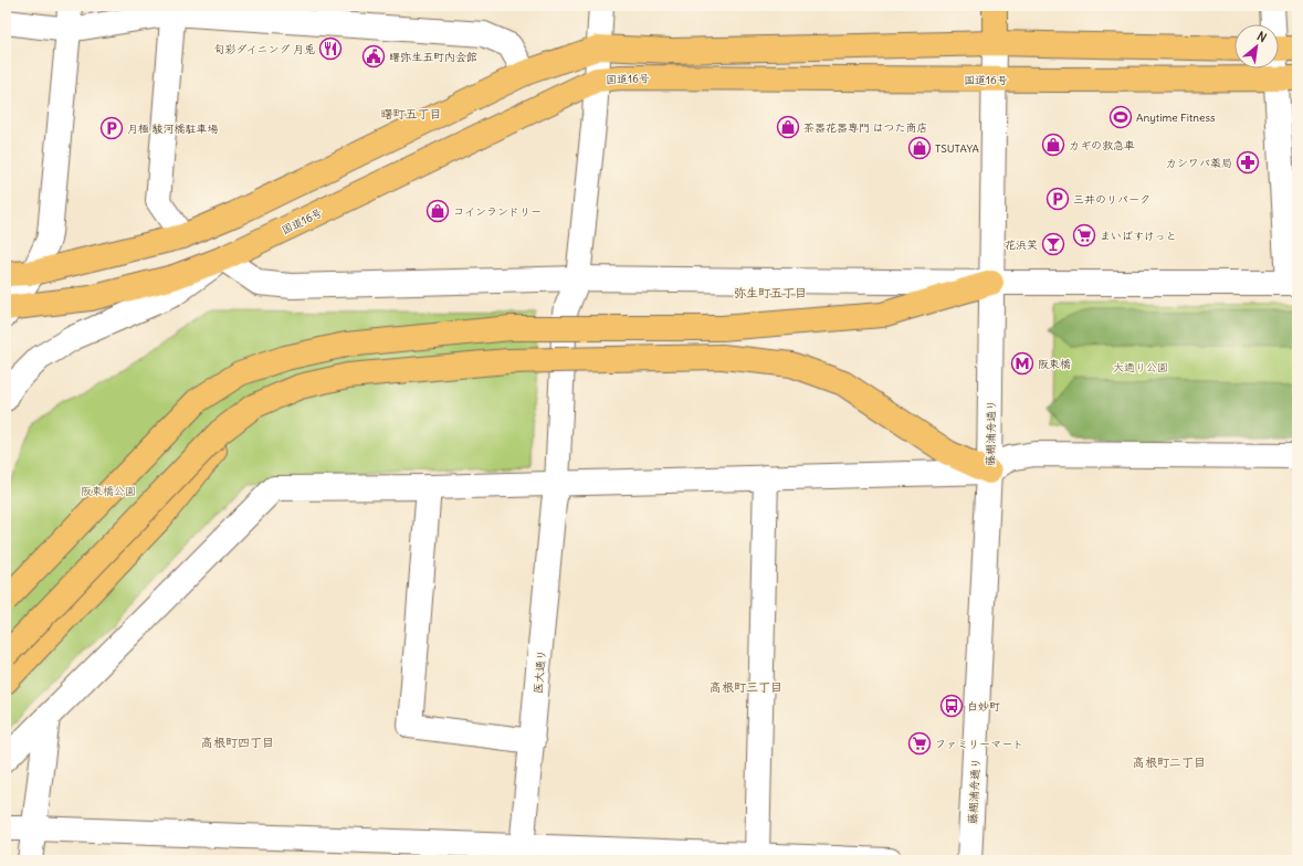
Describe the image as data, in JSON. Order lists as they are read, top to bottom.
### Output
{
  "streets": {
    "main road": ["国道16号", "藤棚浦舟通り"],
    "street": ["医大通り"]
  },
  "crossings": [
    ["国道16号", "藤棚浦舟通り"],
    ["国道16号", "医大通り"]
  ],
  "districts": [
    "曙町五丁目",
    "弥生町五丁目",
    "高根町三丁目",
    "高根町四丁目",
    "高根町二丁目"
  ],
  "parks": ["大通り公園", "阪東橋公園"],
  "places": {
    "restaurant": ["旬彩ダイニング 月兎"],
    "public building": ["曙弥生五町内会館"],
    "sports": ["Anytime Fitness"],
    "shop": [
      "茶器花器専門 はつた商店",
      "カギの救急車",
      "TSUTAYA",
      "コインランドリー"
    ],
    "parking": ["月極 駿河橋駐車場", "三井のリパーク"],
    "pharmacy": ["カシワバ薬局"],
    "supermarket": ["まいばすけっと", "ファミリーマート"],
    "bar": ["花浜笑"],
    "metro station": ["阪東橋"],
    "bus stop": ["白妙町"]
  },
  "north": "top right"
}
